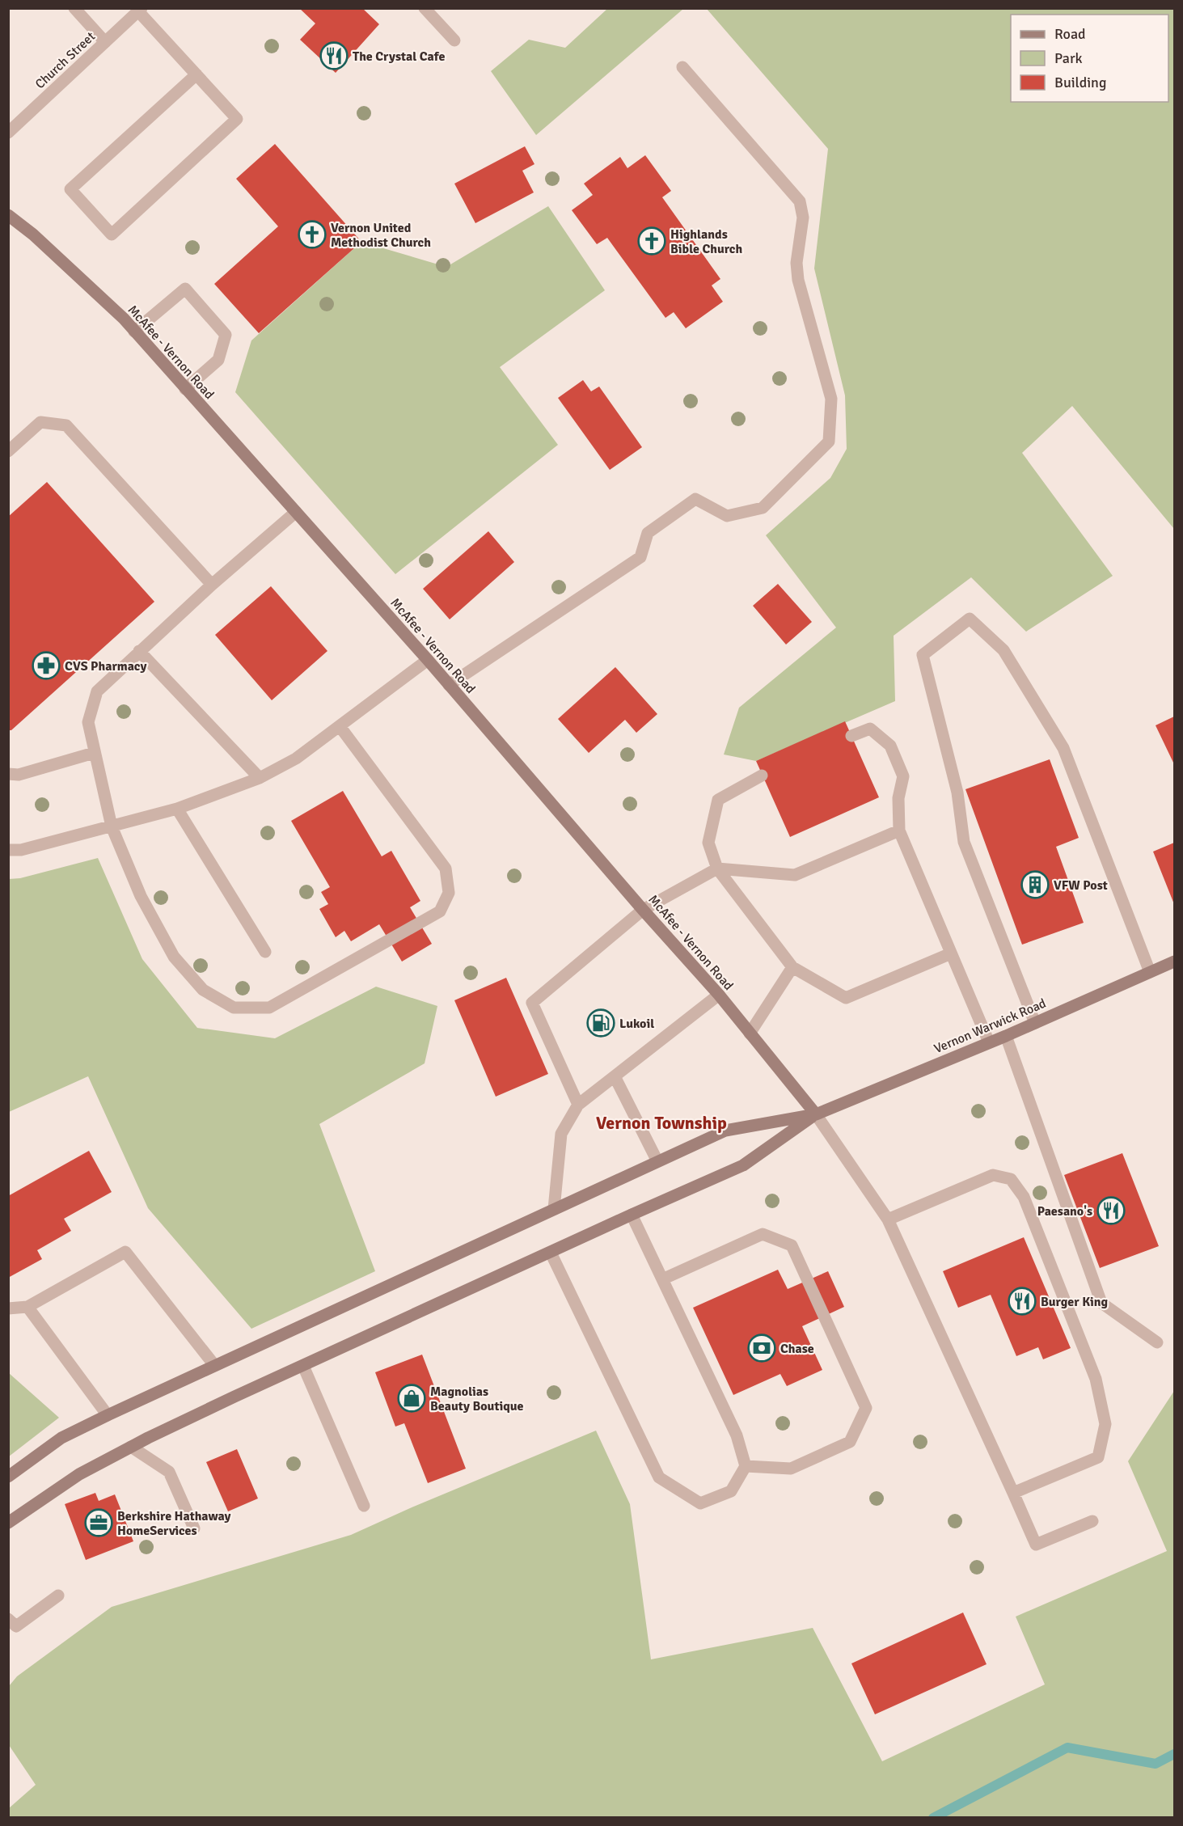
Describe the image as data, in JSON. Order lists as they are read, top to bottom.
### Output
{
  "streets": {
    "main road": ["McAfee - Vernon Road", "Vernon Warwick Road"],
    "street": ["Church Street"]
  },
  "crossings": [
    ["McAfee - Vernon Road", "Vernon Warwick Road"]
  ],
  "districts": ["Vernon Township"],
  "places": {
    "restaurant": ["The Crystal Cafe", "Paesano's", "Burger King"],
    "church": ["Vernon United Methodist Church", "Highlands Bible Church"],
    "pharmacy": ["CVS Pharmacy"],
    "building": ["VFW Post"],
    "fuel station": ["Lukoil"],
    "bank": ["Chase"],
    "shop": ["Magnolias Beauty Boutique"],
    "office": ["Berkshire Hathaway HomeServices"]
  },
  "legend": ["Road", "Park", "Building"]
}
